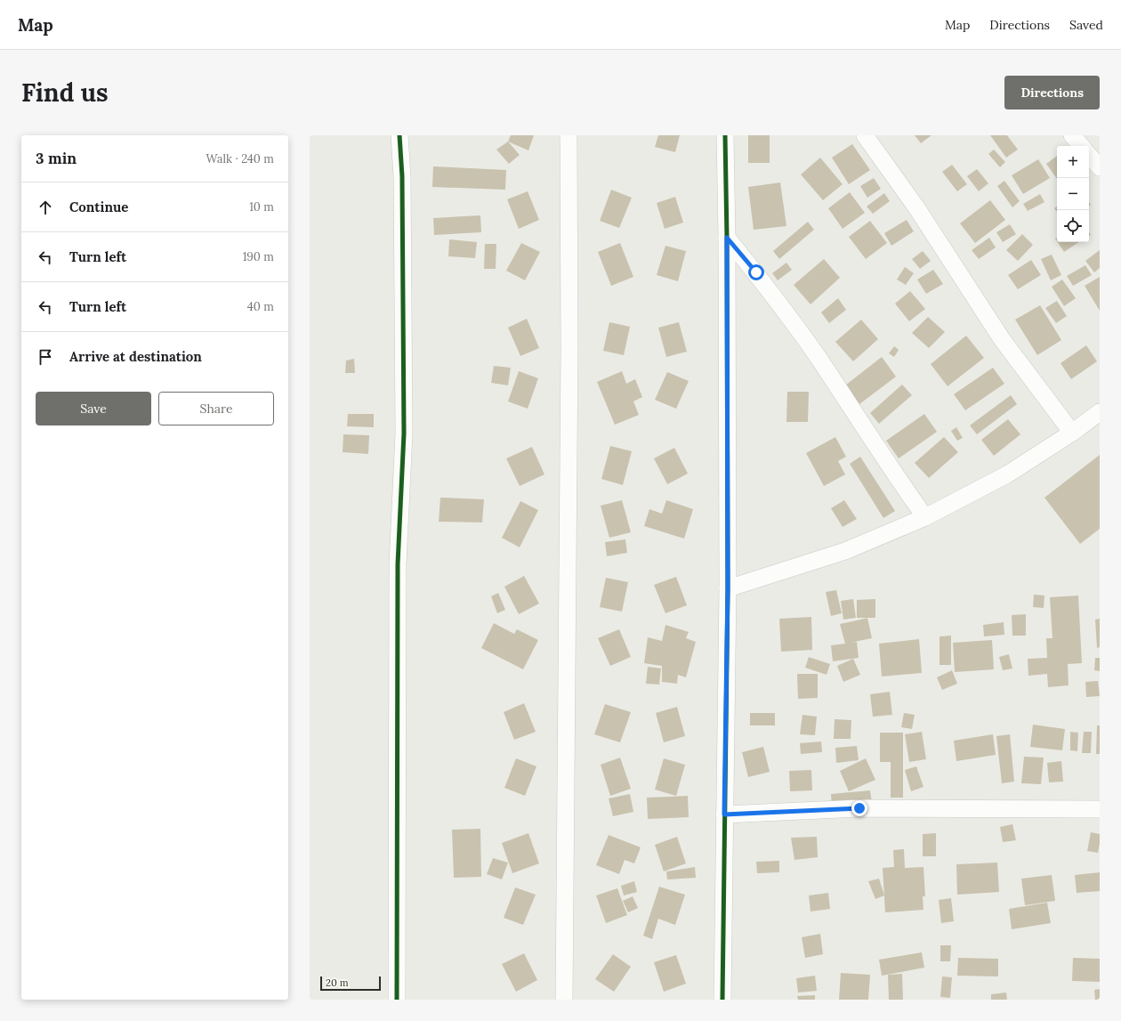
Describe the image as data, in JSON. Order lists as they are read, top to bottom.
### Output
{
  "scale_bar": "20 m",
  "page": {
    "header": "Map",
    "nav": ["Map", "Directions", "Saved"],
    "buttons": [
      "Directions",
      ["Save", "Share"]
    ],
    "title": "Find us",
    "heading": ["3 min", "Walk · 240 m"],
    "map_buttons": ["+", "−"],
    "list": [
      ["Continue", "10 m"],
      ["Turn left", "190 m"],
      ["Turn left", "40 m"],
      "Arrive at destination"
    ],
    "scale": "20 m"
  }
}
